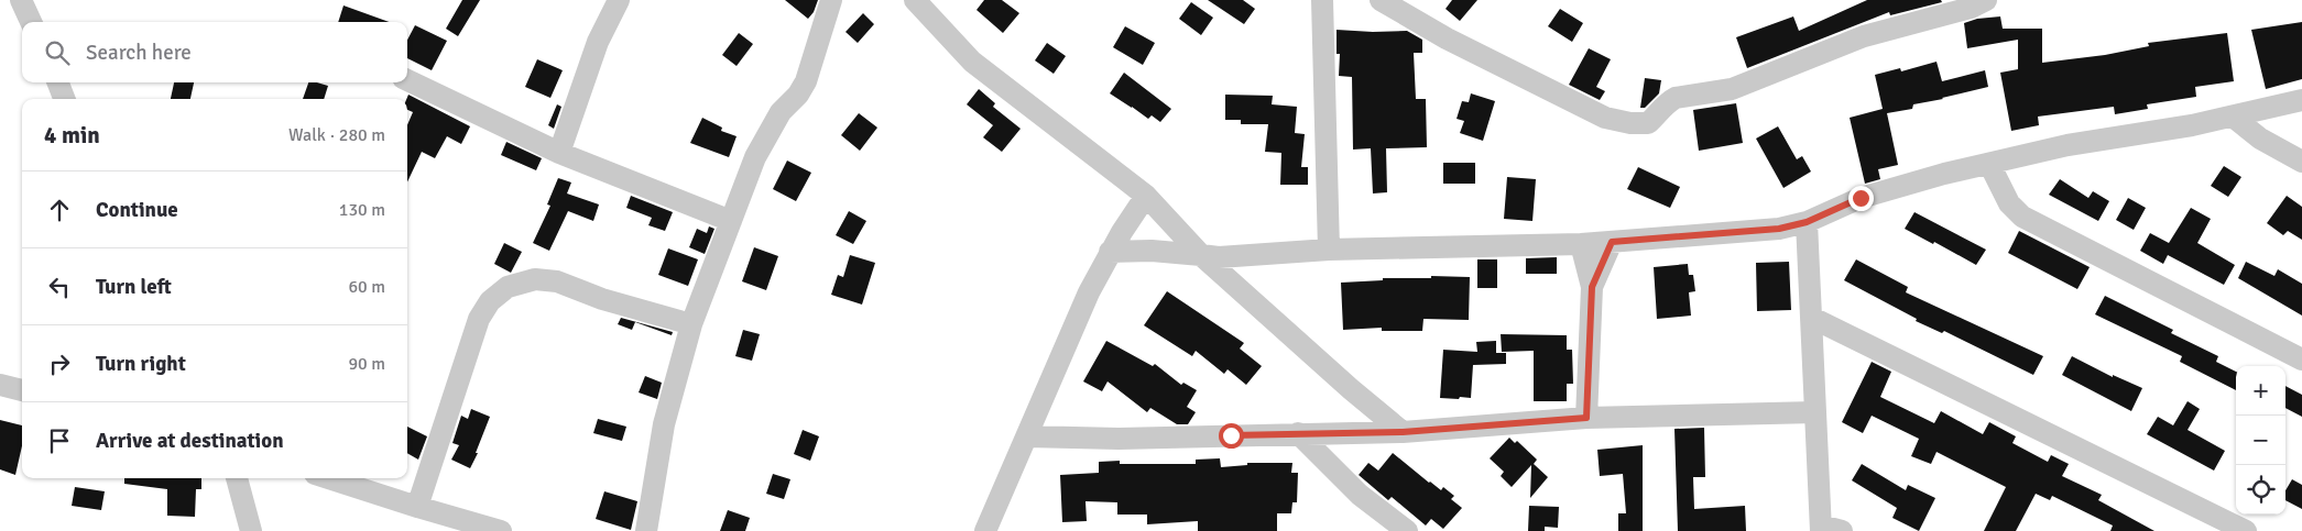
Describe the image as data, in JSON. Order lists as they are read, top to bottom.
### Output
{
  "page": {
    "search": "Search here",
    "heading": ["4 min", "Walk · 280 m"],
    "list": [
      ["Continue", "130 m"],
      ["Turn left", "60 m"],
      ["Turn right", "90 m"],
      "Arrive at destination"
    ],
    "map_buttons": ["+", "−"]
  }
}
